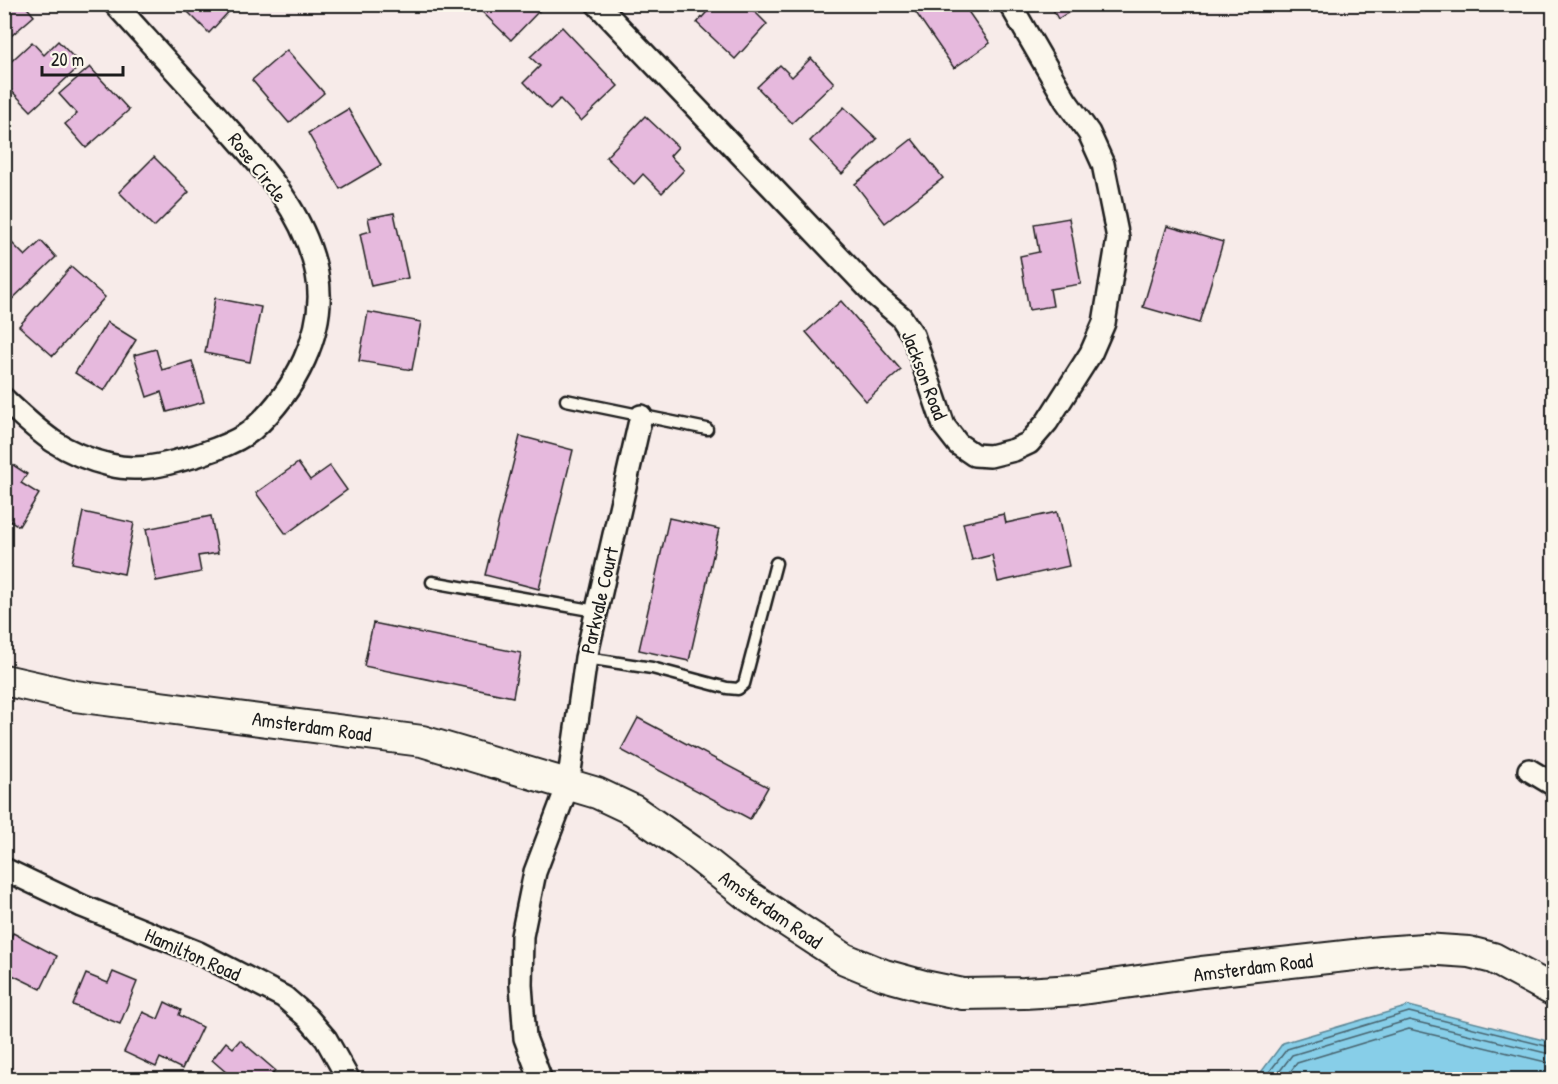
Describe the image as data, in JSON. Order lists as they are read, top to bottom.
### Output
{
  "streets": {
    "street": [
      "Rose Circle",
      "Jackson Road",
      "Parkvale Court",
      "Amsterdam Road",
      "Hamilton Road"
    ]
  },
  "crossings": [
    ["Parkvale Court", "Amsterdam Road"]
  ],
  "scale_bar": "20 m"
}
